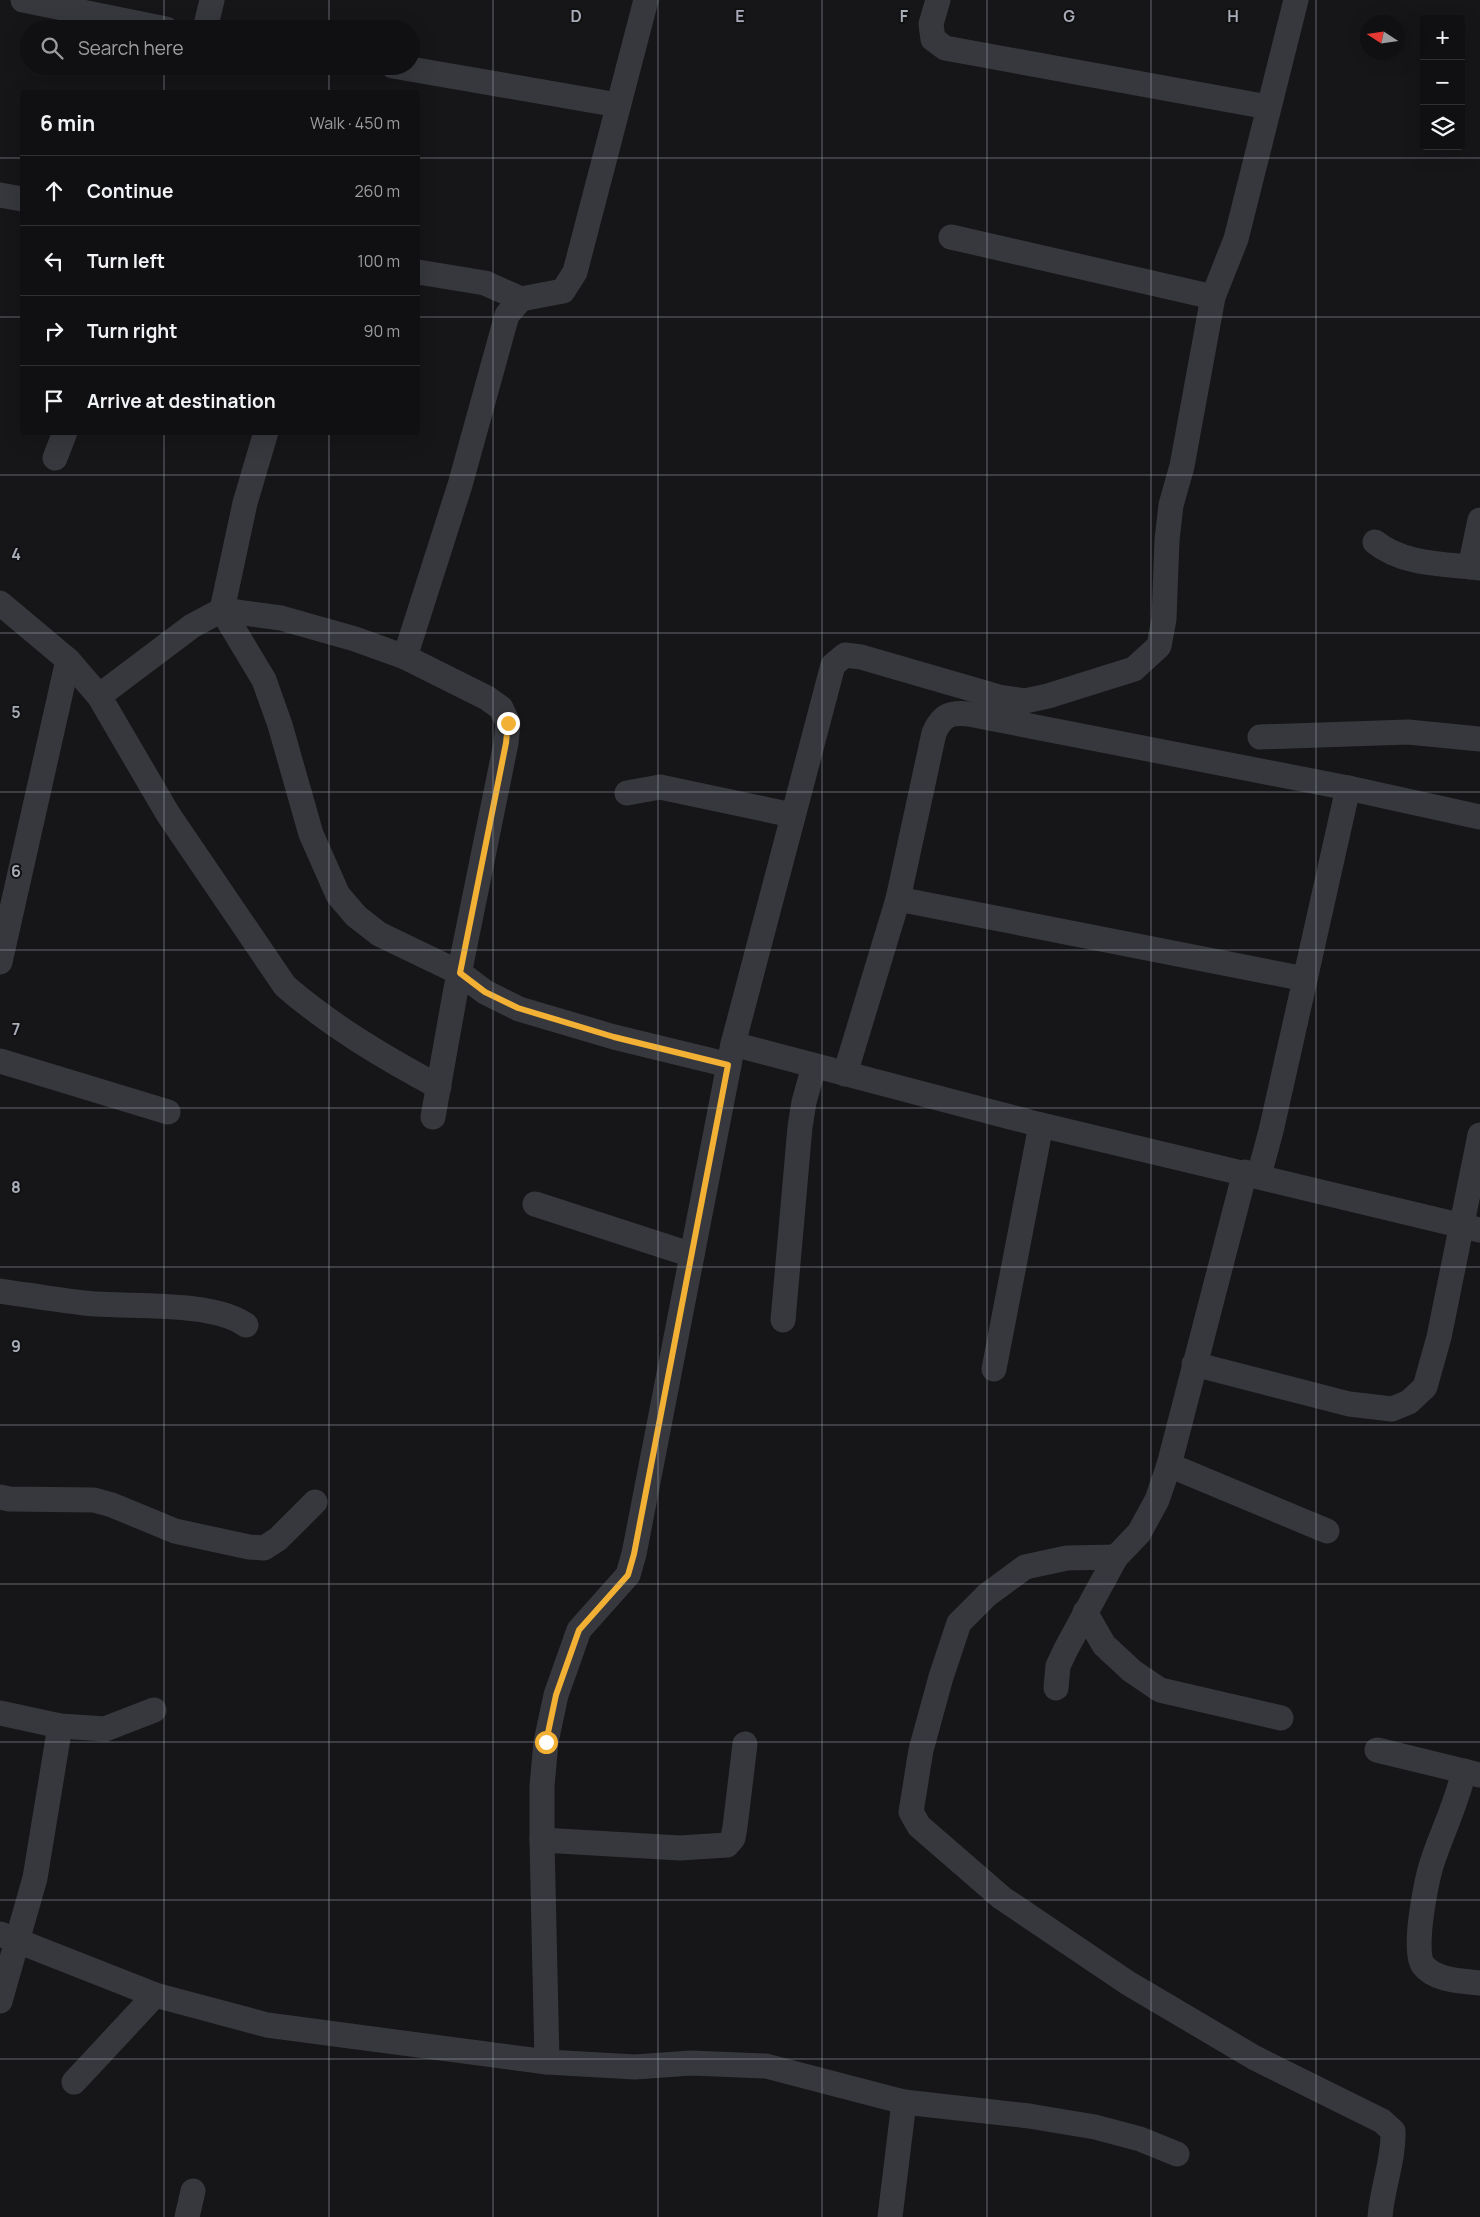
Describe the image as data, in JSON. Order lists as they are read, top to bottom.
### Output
{
  "north": "left",
  "page": {
    "map_buttons": ["+", "−"],
    "search": "Search here",
    "heading": ["6 min", "Walk · 450 m"],
    "list": [
      ["Continue", "260 m"],
      ["Turn left", "100 m"],
      ["Turn right", "90 m"],
      "Arrive at destination"
    ]
  },
  "grid": {
    "columns": [
      "D",
      "E",
      "F",
      "G",
      "H"
    ],
    "rows": [
      "4",
      "5",
      "6",
      "7",
      "8",
      "9"
    ]
  }
}
